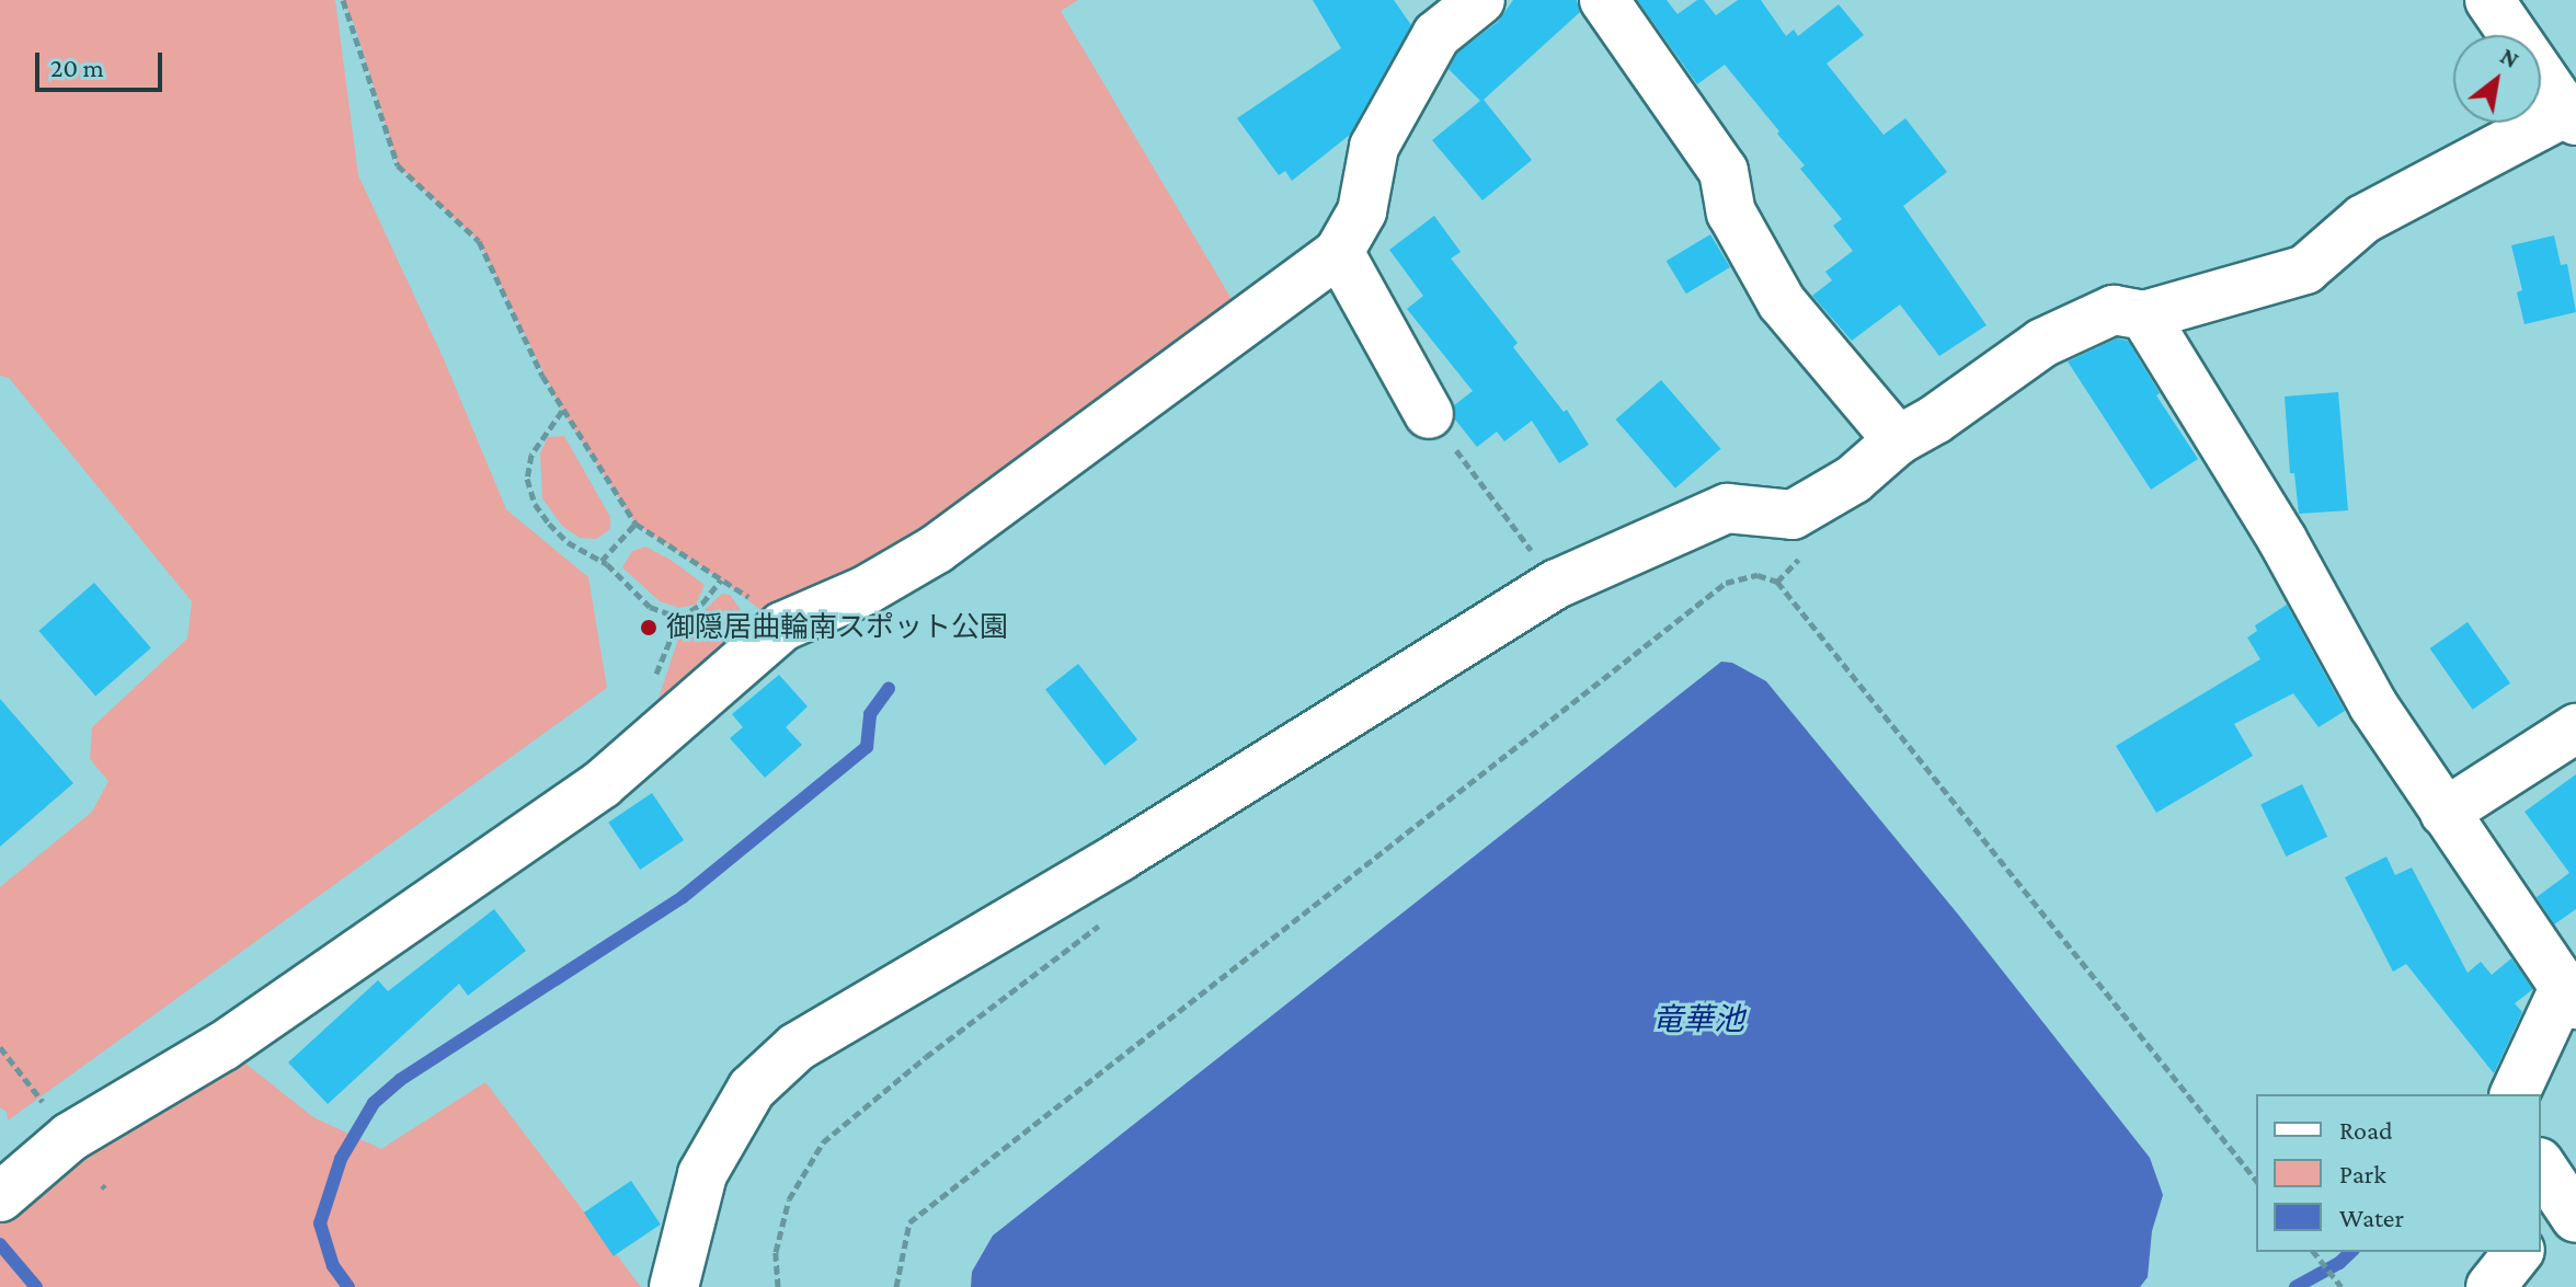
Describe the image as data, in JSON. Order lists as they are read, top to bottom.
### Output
{
  "water": ["竜華池"],
  "places": ["御隠居曲輪南スポット公園"],
  "legend": ["Road", "Park", "Water"],
  "scale_bar": "20 m",
  "north": "top right"
}
